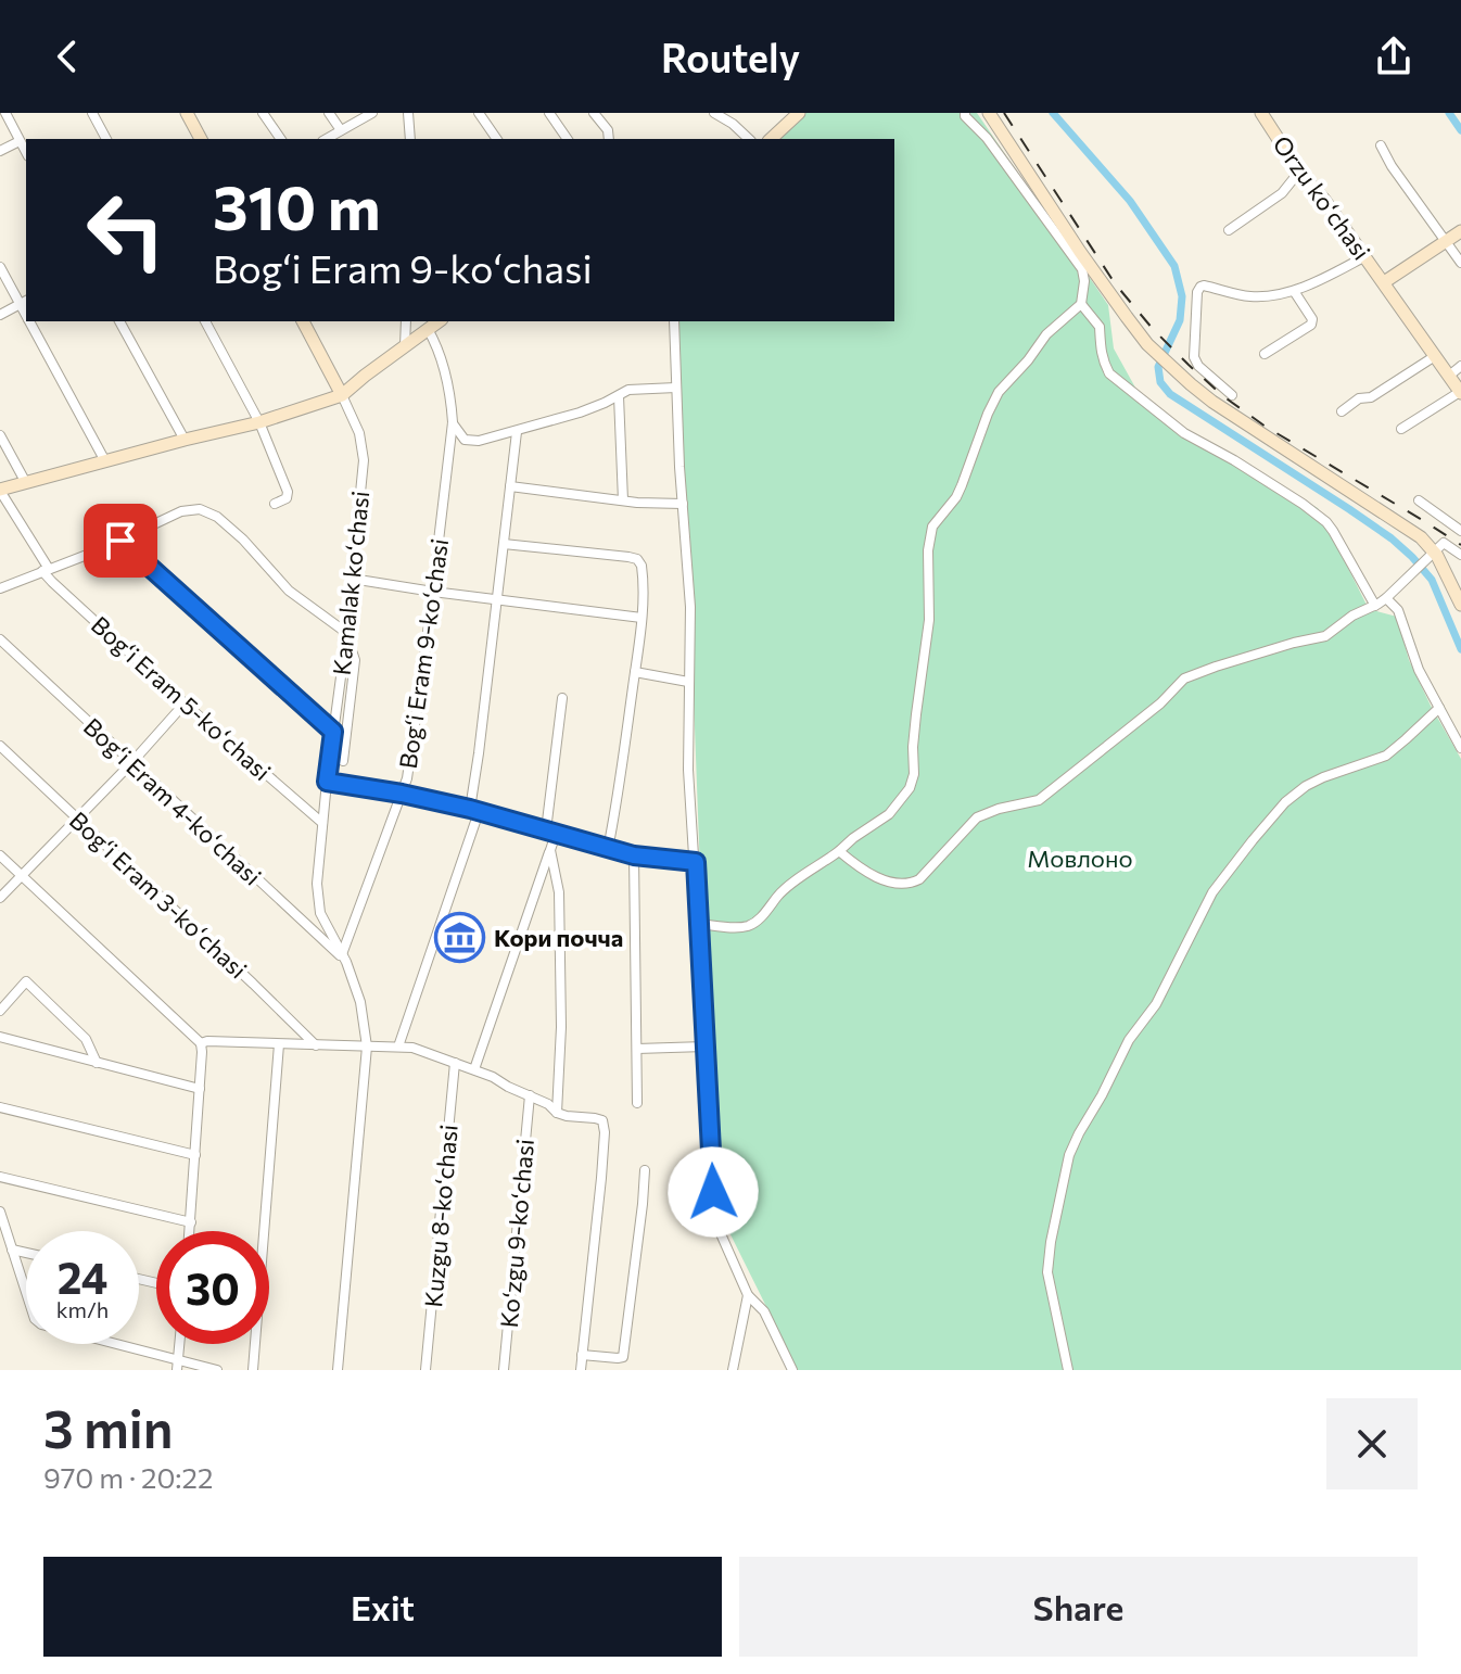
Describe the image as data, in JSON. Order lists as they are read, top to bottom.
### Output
{
  "streets": {
    "street": [
      "Orzu koʻchasi",
      "Kamalak koʻchasi",
      "Bogʻi Eram 9-koʻchasi",
      "Bogʻi Eram 5-koʻchasi",
      "Bogʻi Eram 4-koʻchasi",
      "Bogʻi Eram 3-koʻchasi",
      "Kuzgu 8-koʻchasi",
      "Koʻzgu 9-koʻchasi"
    ]
  },
  "crossings": [
    ["Kamalak koʻchasi", "Bogʻi Eram 5-koʻchasi"],
    ["Kamalak koʻchasi", "Bogʻi Eram 4-koʻchasi"]
  ],
  "parks": ["Мовлоно"],
  "places": {
    "museum": ["Кори почча"]
  },
  "page": {
    "header": "Routely",
    "turn": ["310 m", "Bogʻi Eram 9-koʻchasi"],
    "speed": "24 km/h",
    "limit": "30",
    "heading": ["3 min", "970 m · 20:22"],
    "buttons": ["Exit", "Share"]
  }
}
